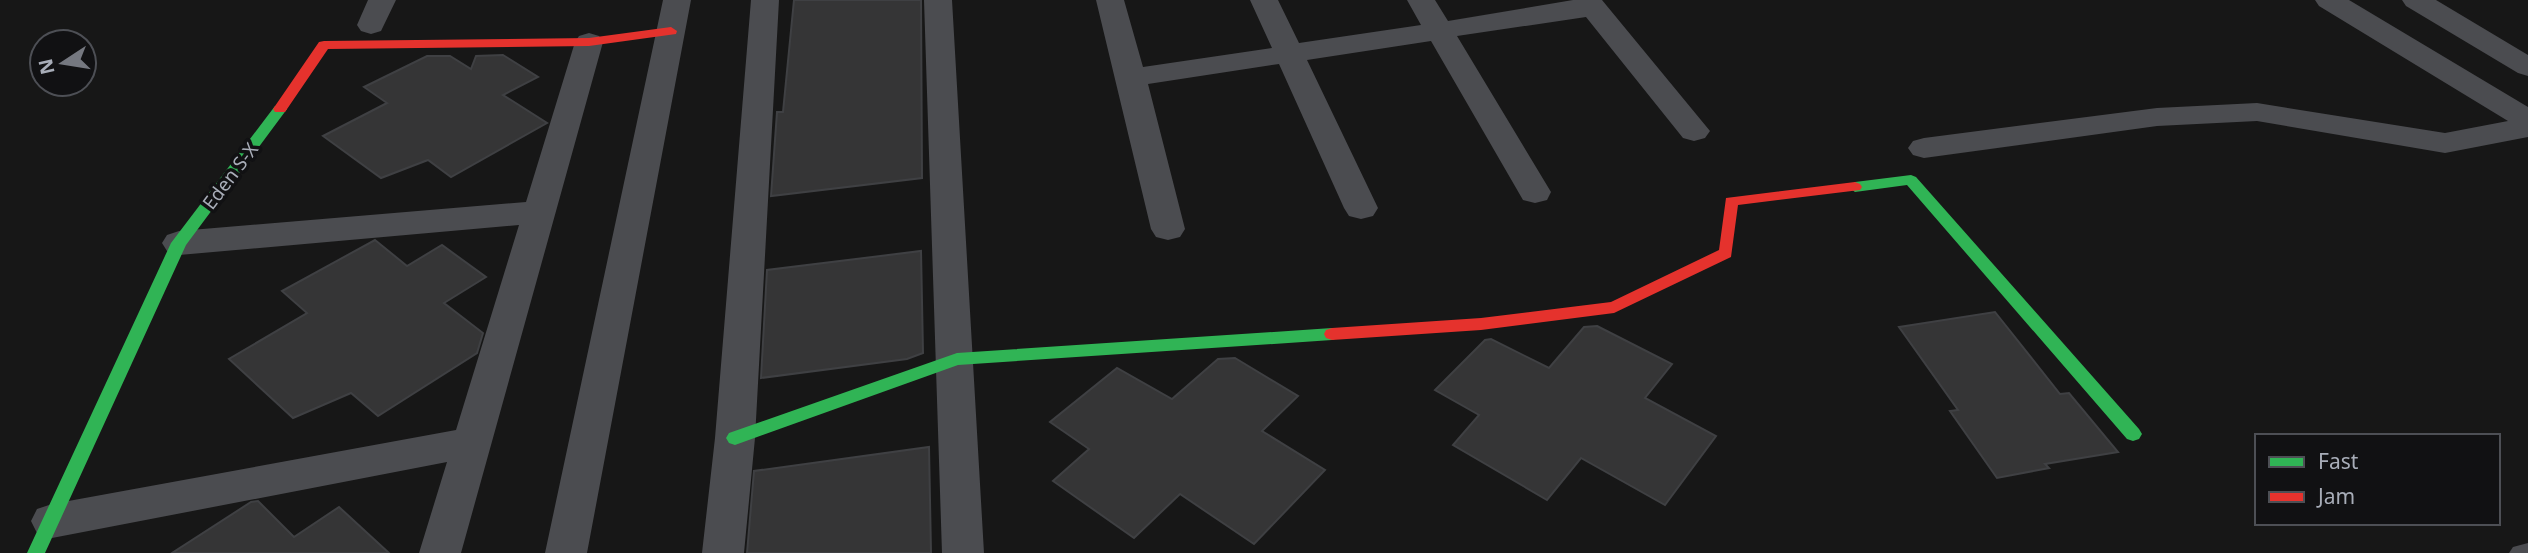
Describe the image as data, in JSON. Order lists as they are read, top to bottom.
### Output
{
  "streets": {
    "street": ["Eden S-X"]
  },
  "legend": ["Fast", "Jam"],
  "north": "left"
}
